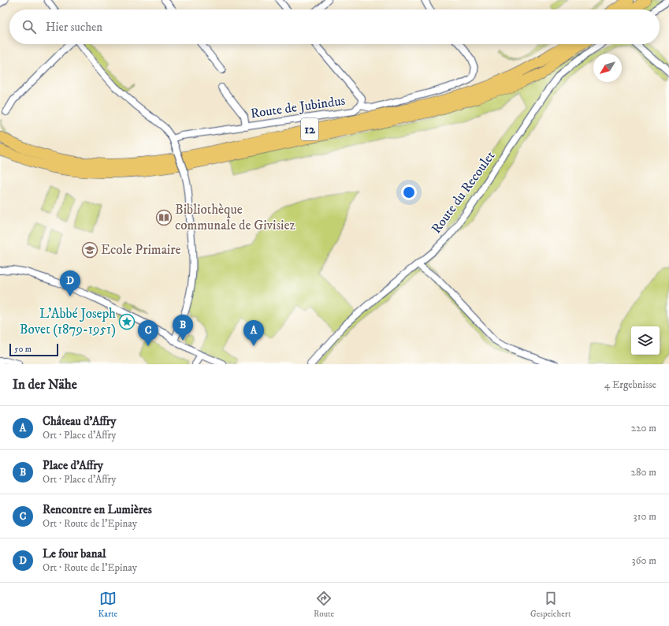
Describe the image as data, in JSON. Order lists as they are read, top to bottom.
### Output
{
  "streets": {
    "highway": ["12"],
    "street": ["Route de Jubindus", "Route du Recoulet"]
  },
  "places": {
    "library": ["Bibliothèque communale de Givisiez"],
    "school or university": ["Ecole Primaire"],
    "place": ["L'Abbé Joseph Bovet (1879-1951)"]
  },
  "scale_bar": "50 m",
  "north": "bottom left",
  "page": {
    "search": "Hier suchen",
    "pins": [
      "D",
      "B",
      "A",
      "C"
    ],
    "scale": "50 m",
    "heading": ["In der Nähe", "4 Ergebnisse"],
    "list": [
      {
        "mark": "A",
        "name": "Château d'Affry",
        "note": "Ort · Place d'Affry",
        "value": "220 m"
      },
      {
        "mark": "B",
        "name": "Place d'Affry",
        "note": "Ort · Place d'Affry",
        "value": "280 m"
      },
      {
        "mark": "C",
        "name": "Rencontre en Lumières",
        "note": "Ort · Route de l'Epinay",
        "value": "310 m"
      },
      {
        "mark": "D",
        "name": "Le four banal",
        "note": "Ort · Route de l'Epinay",
        "value": "360 m"
      }
    ],
    "nav": ["Karte", "Route", "Gespeichert"]
  }
}
